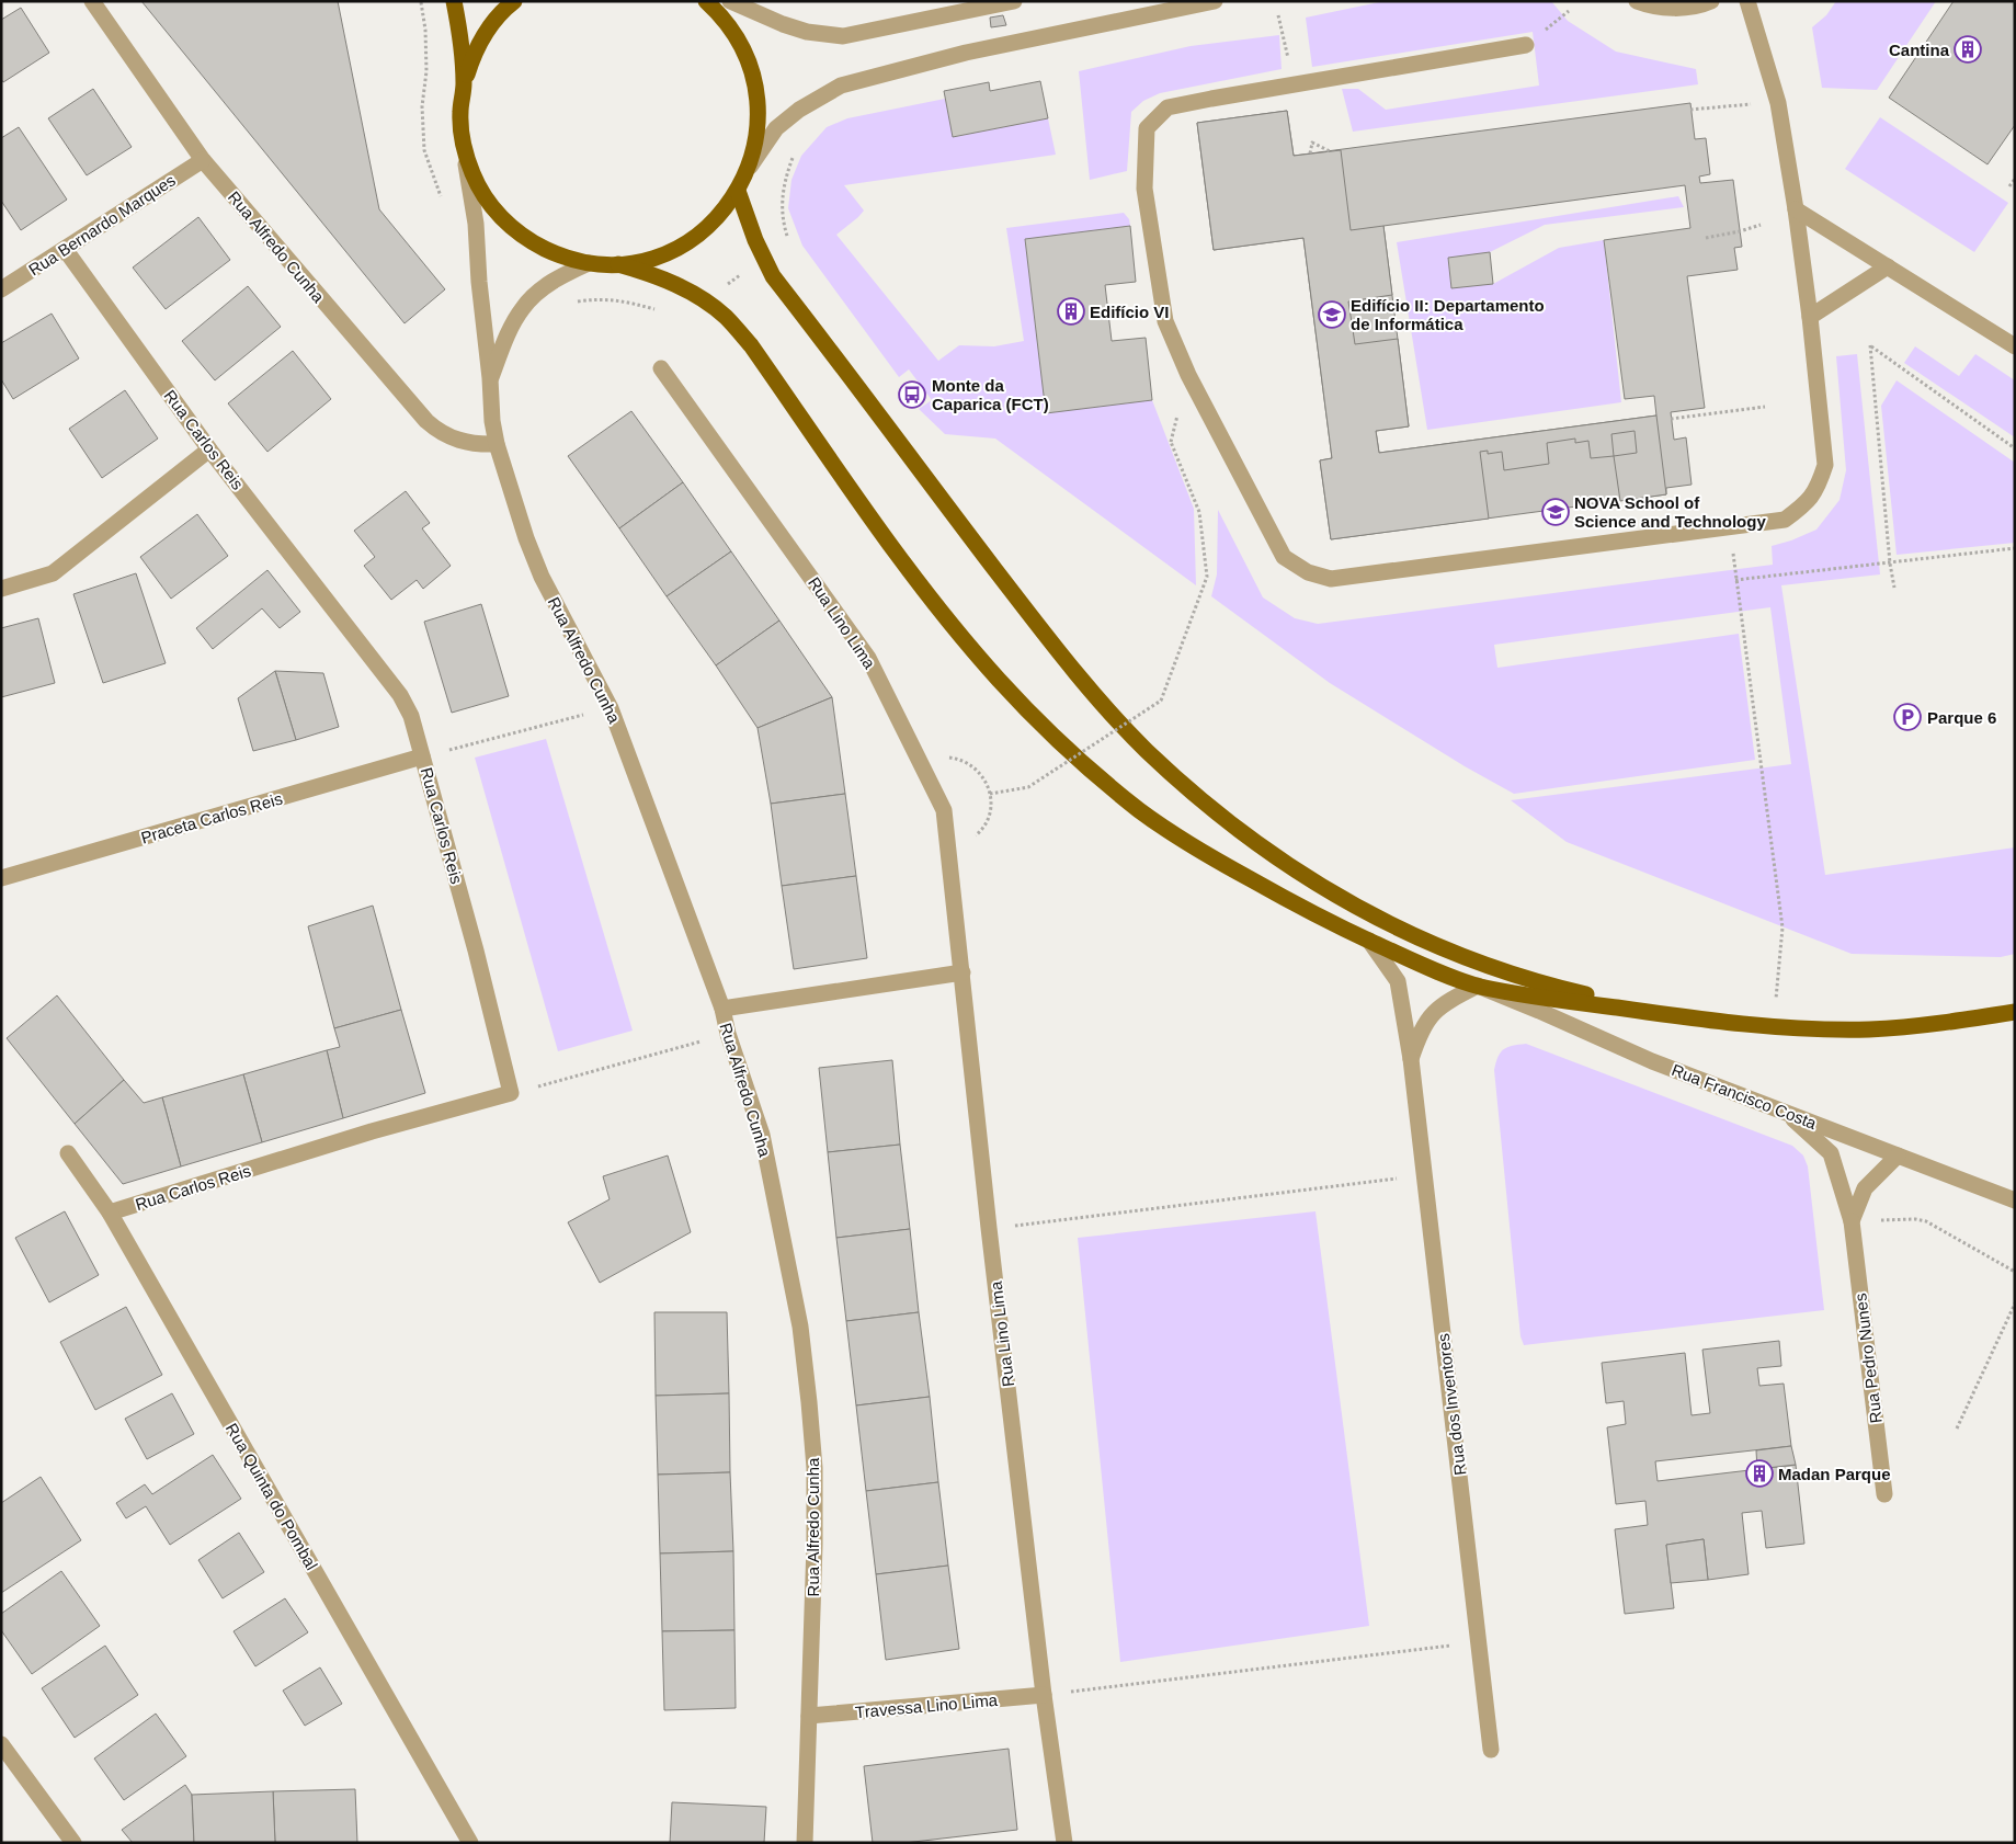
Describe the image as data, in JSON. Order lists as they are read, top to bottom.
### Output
{
  "streets": {
    "street": [
      "Rua Bernardo Marques",
      "Rua Alfredo Cunha",
      "Rua Carlos Reis",
      "Rua Lino Lima",
      "Praceta Carlos Reis",
      "Rua Francisco Costa",
      "Rua Pedro Nunes",
      "Rua dos Inventores",
      "Rua Quinta do Pombal",
      "Travessa Lino Lima"
    ]
  },
  "crossings": [
    ["Rua Bernardo Marques", "Rua Alfredo Cunha"],
    ["Rua Bernardo Marques", "Rua Carlos Reis"],
    ["Rua Alfredo Cunha", "Travessa Lino Lima"],
    ["Rua Carlos Reis", "Praceta Carlos Reis"],
    ["Rua Carlos Reis", "Rua Quinta do Pombal"],
    ["Rua Lino Lima", "Travessa Lino Lima"],
    ["Rua Francisco Costa", "Rua Pedro Nunes"],
    ["Rua Francisco Costa", "Rua dos Inventores"]
  ],
  "places": {
    "building": ["Cantina", "Edifício VI", "Madan Parque"],
    "school or university": ["Edifício II: Departamento de Informática", "NOVA School of Science and Technology"],
    "bus stop": ["Monte da Caparica (FCT)"],
    "parking": ["Parque 6"]
  }
}
